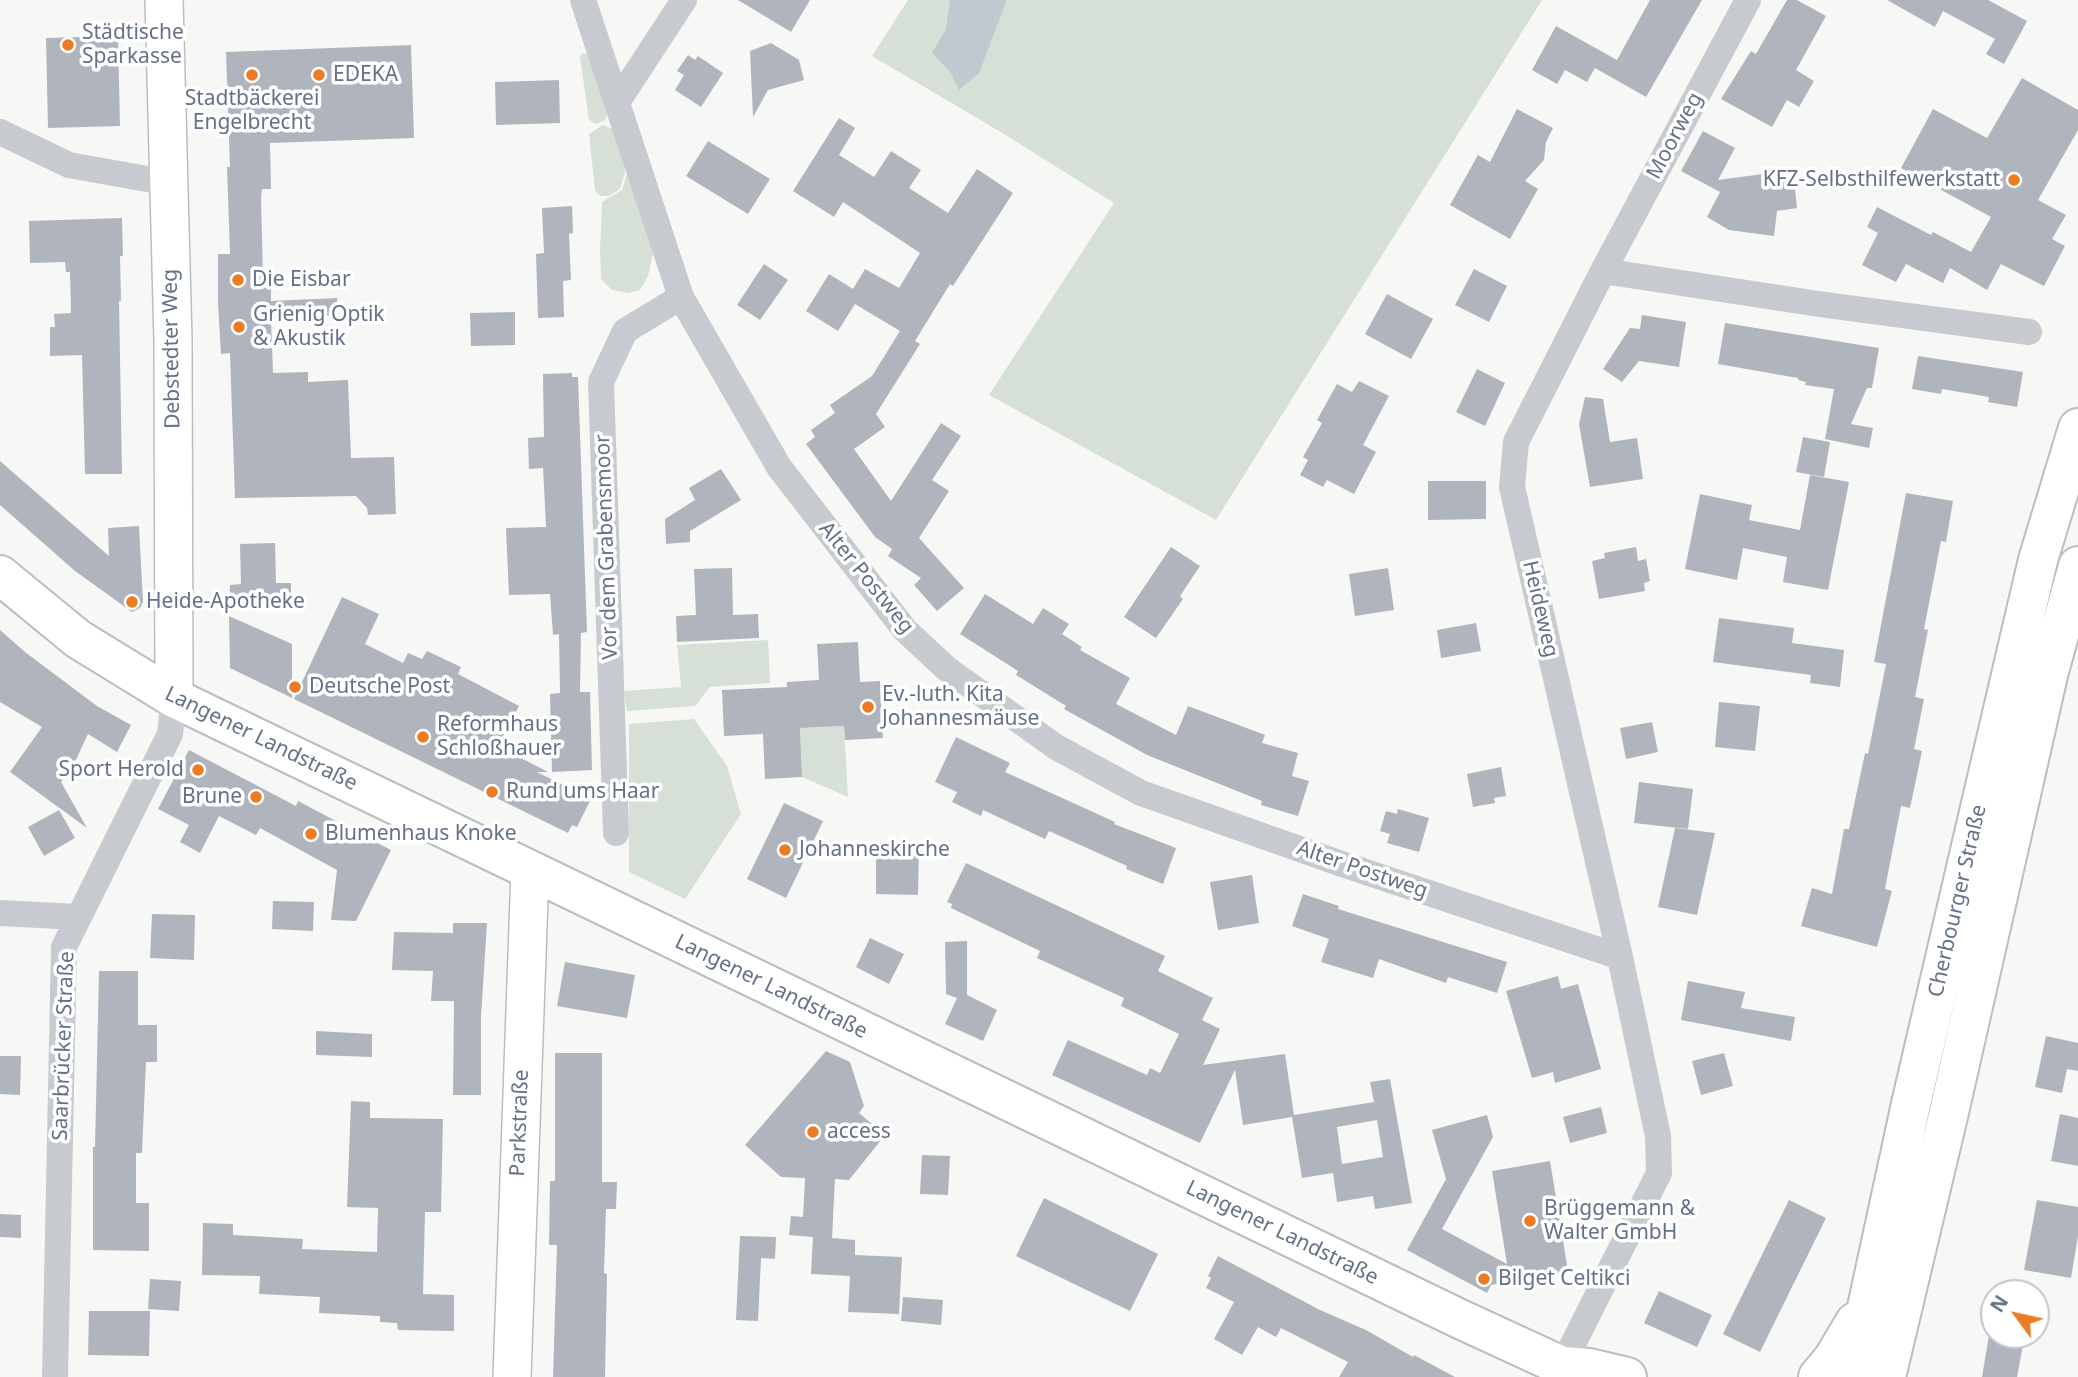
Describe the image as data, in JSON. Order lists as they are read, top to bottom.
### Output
{
  "streets": {
    "main road": ["Langener Landstraße", "Cherbourger Straße"],
    "street": [
      "Moorweg",
      "Debstedter Weg",
      "Vor dem Grabensmoor",
      "Alter Postweg",
      "Heideweg",
      "Saarbrücker Straße",
      "Parkstraße"
    ]
  },
  "crossings": [
    ["Moorweg", "Heideweg"],
    ["Debstedter Weg", "Langener Landstraße"],
    ["Debstedter Weg", "Saarbrücker Straße"],
    ["Vor dem Grabensmoor", "Alter Postweg"],
    ["Alter Postweg", "Heideweg"],
    ["Heideweg", "Langener Landstraße"],
    ["Langener Landstraße", "Saarbrücker Straße"],
    ["Langener Landstraße", "Parkstraße"]
  ],
  "places": [
    "Städtische Sparkasse",
    "Stadtbäckerei Engelbrecht",
    "EDEKA",
    "KFZ-Selbsthilfewerkstatt",
    "Die Eisbar",
    "Grienig Optik & Akustik",
    "Heide-Apotheke",
    "Deutsche Post",
    "Ev.-luth. Kita Johannesmäuse",
    "Reformhaus Schloßhauer",
    "Sport Herold",
    "Rund ums Haar",
    "Brune",
    "Blumenhaus Knoke",
    "Johanneskirche",
    "access",
    "Brüggemann & Walter GmbH",
    "Bilget Celtikci"
  ],
  "north": "top left"
}
